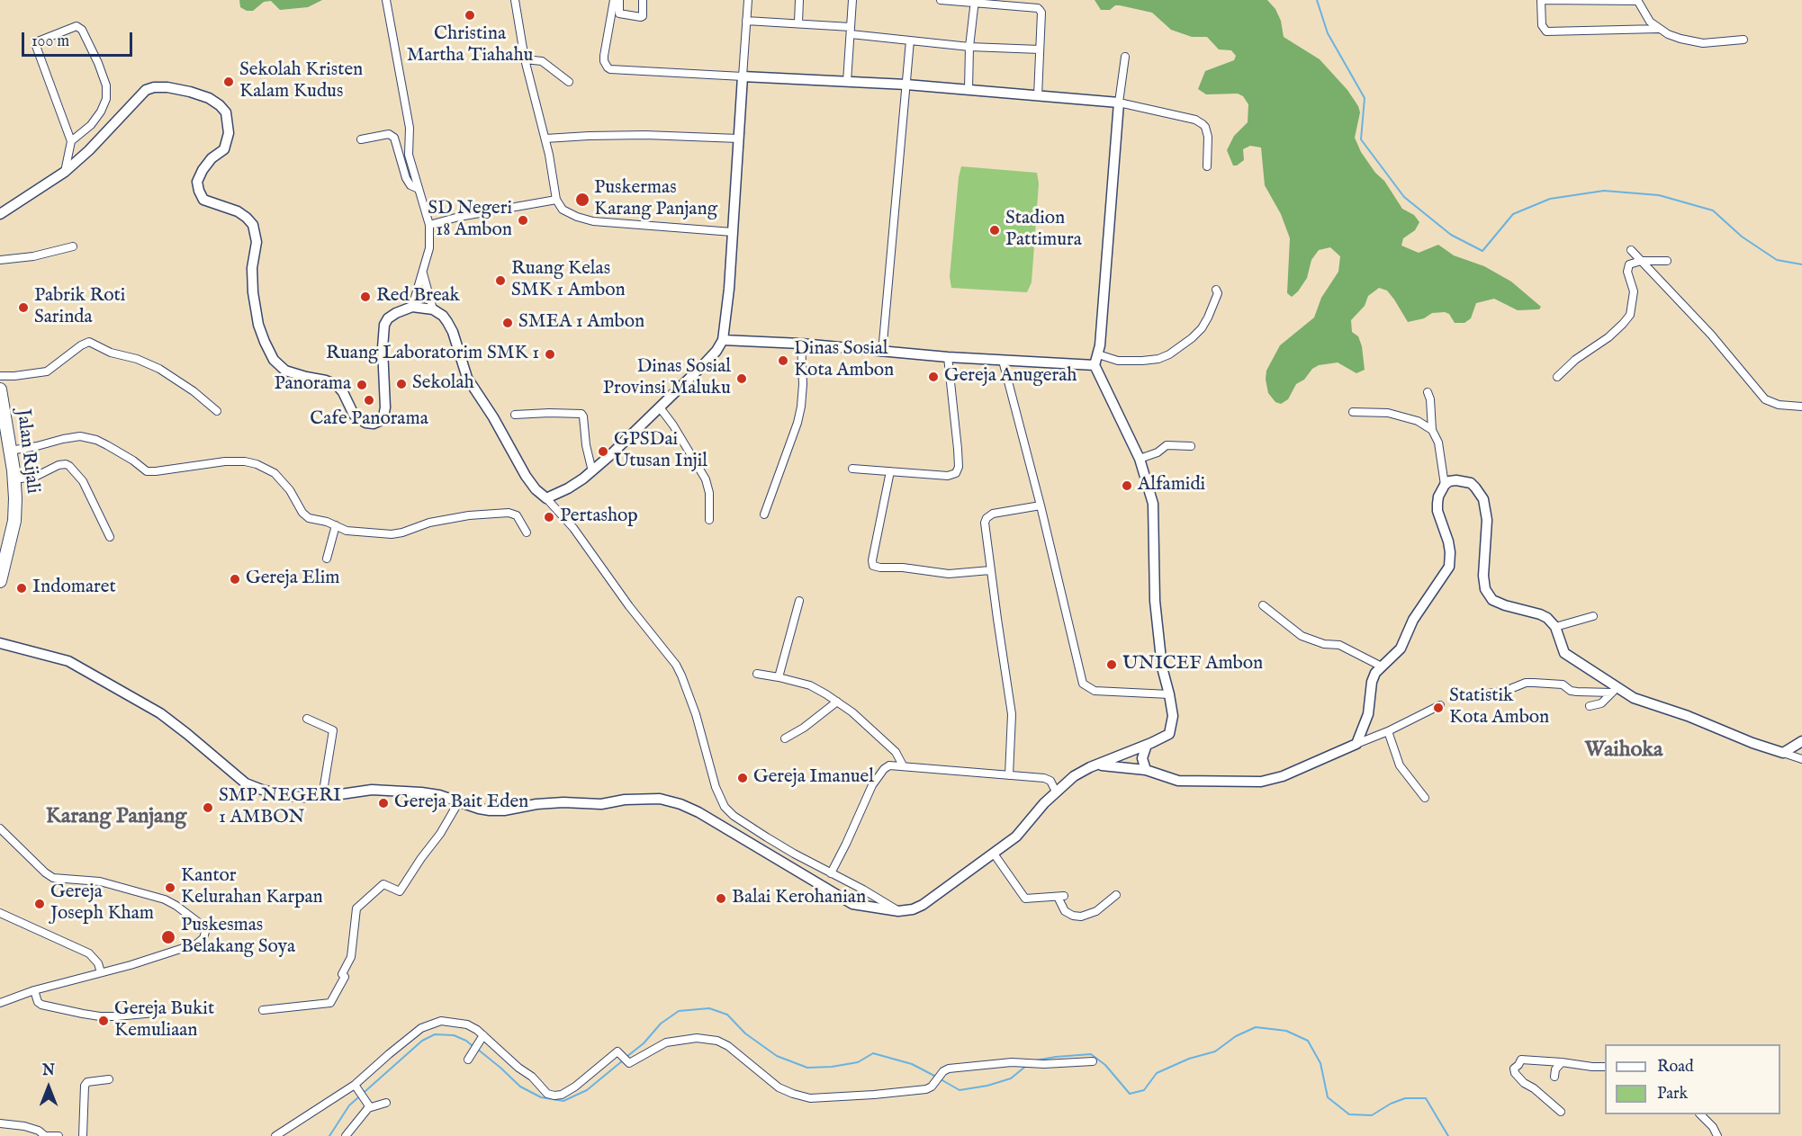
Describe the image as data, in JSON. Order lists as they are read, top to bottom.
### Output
{
  "streets": {
    "highway": ["Jalan Rijali"]
  },
  "districts": ["Waihoka", "Karang Panjang"],
  "places": [
    "Christina Martha Tiahahu",
    "Sekolah Kristen Kalam Kudus",
    "Puskermas Karang Panjang",
    "SD Negeri 18 Ambon",
    "Stadion Pattimura",
    "Ruang Kelas SMK 1 Ambon",
    "Red Break",
    "Pabrik Roti Sarinda",
    "SMEA 1 Ambon",
    "Ruang Laboratorim SMK 1",
    "Dinas Sosial Kota Ambon",
    "Gereja Anugerah",
    "Dinas Sosial Provinsi Maluku",
    "Sekolah",
    "Panorama",
    "Cafe Panorama",
    "GPSDai Utusan Injil",
    "Alfamidi",
    "Pertashop",
    "Gereja Elim",
    "Indomaret",
    "UNICEF Ambon",
    "Statistik Kota Ambon",
    "Gereja Imanuel",
    "Gereja Bait Eden",
    "SMP NEGERI 1 AMBON",
    "Kantor Kelurahan Karpan",
    "Balai Kerohanian",
    "Gereja Joseph Kham",
    "Puskesmas Belakang Soya",
    "Gereja Bukit Kemuliaan"
  ],
  "legend": ["Road", "Park"],
  "scale_bar": "100 m",
  "north": "top"
}
